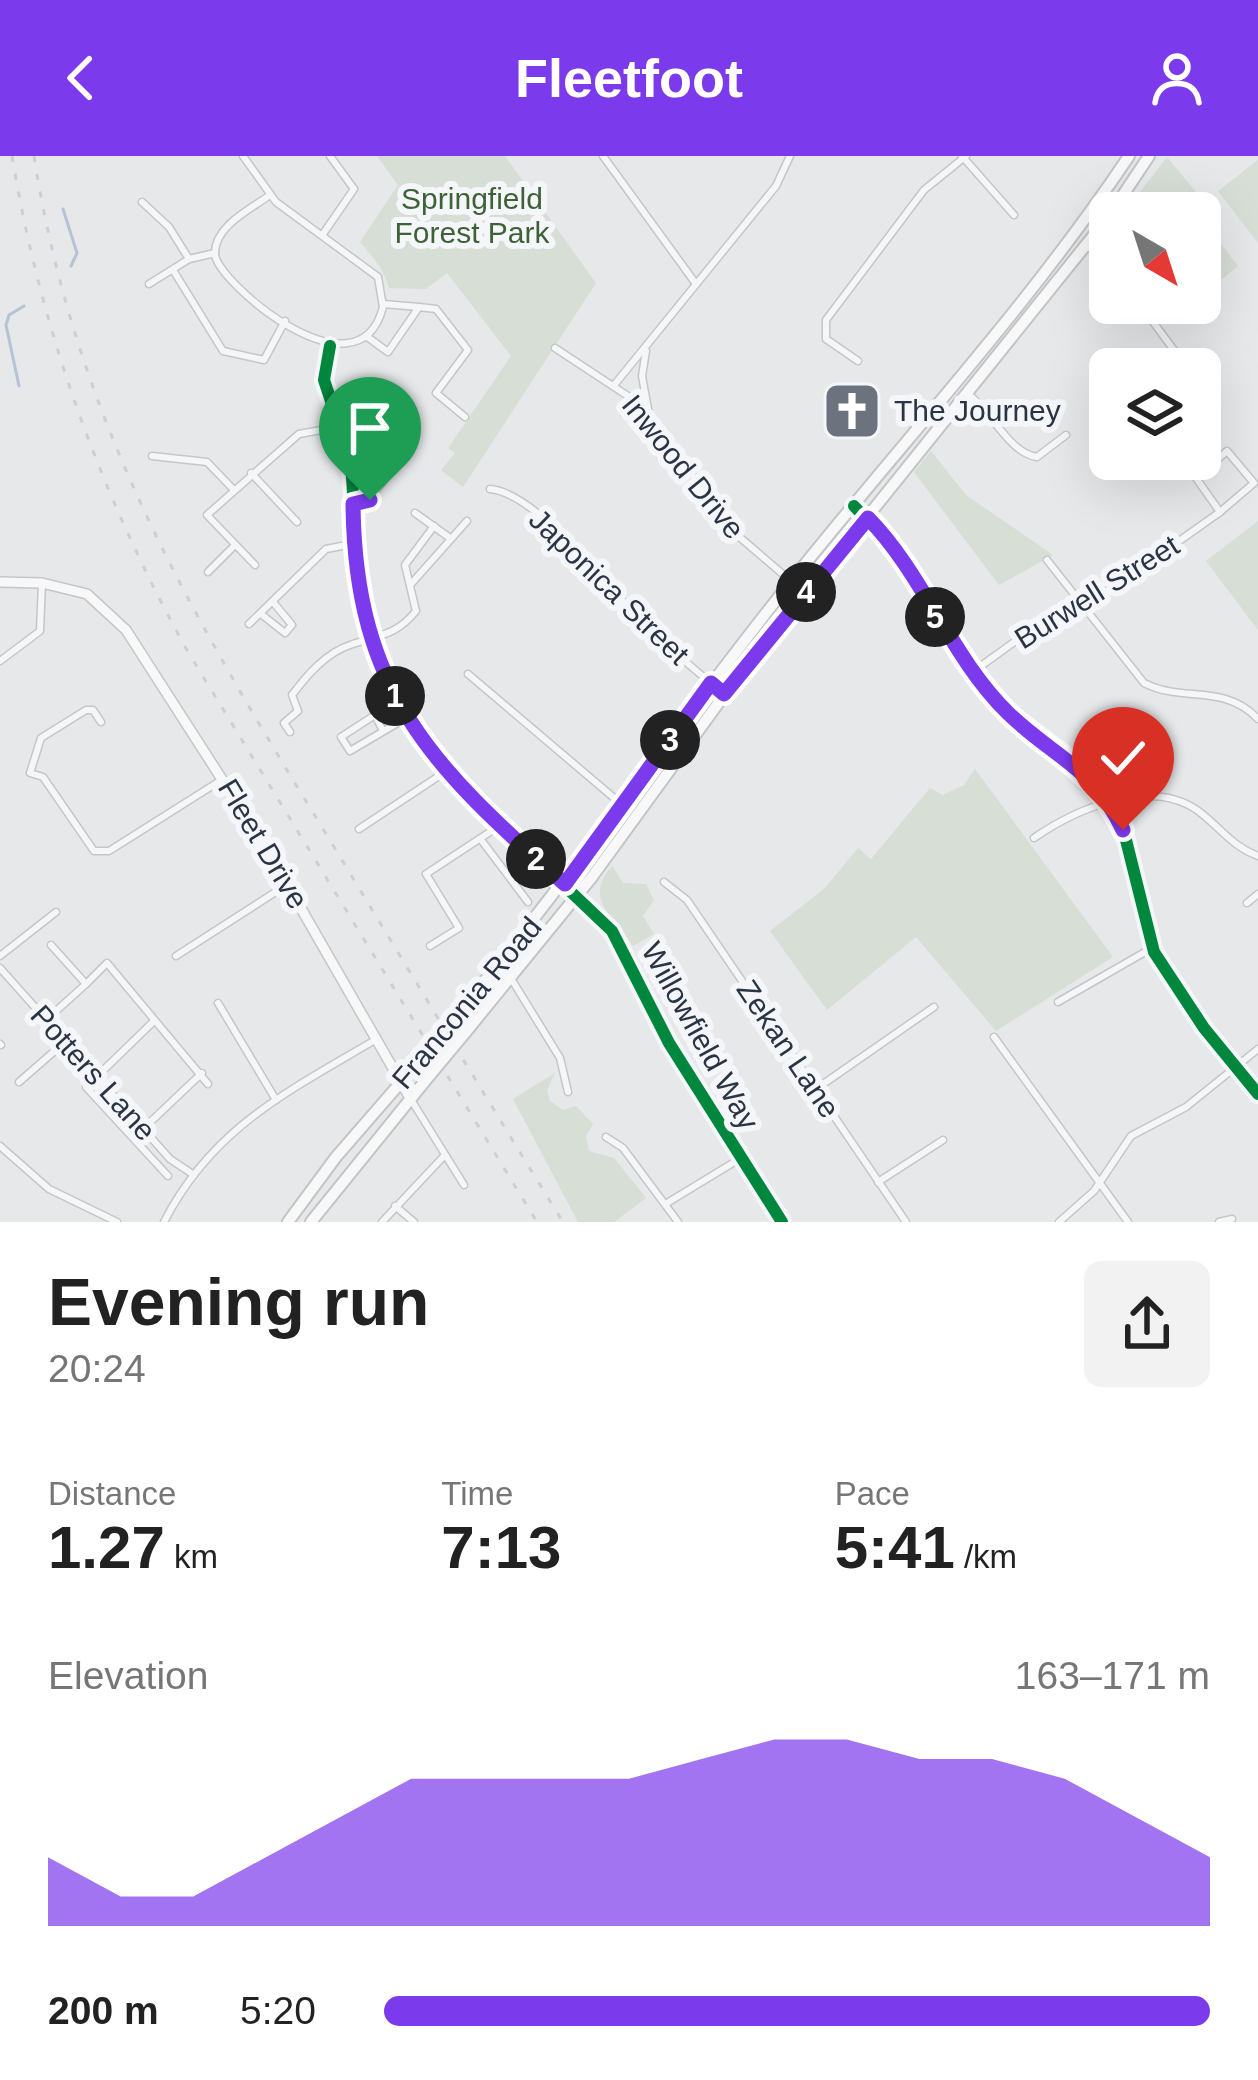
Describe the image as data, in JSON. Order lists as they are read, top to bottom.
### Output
{
  "streets": {
    "main road": ["Franconia Road"],
    "street": [
      "Inwood Drive",
      "Japonica Street",
      "Burwell Street",
      "Fleet Drive",
      "Willowfield Way",
      "Zekan Lane",
      "Potters Lane"
    ]
  },
  "crossings": [
    ["Inwood Drive", "Franconia Road"],
    ["Japonica Street", "Franconia Road"],
    ["Fleet Drive", "Franconia Road"],
    ["Franconia Road", "Willowfield Way"]
  ],
  "parks": ["Springfield Forest Park"],
  "places": {
    "church": ["The Journey"]
  },
  "north": "bottom right",
  "page": {
    "header": "Fleetfoot",
    "pins": [
      "4",
      "5",
      "1",
      "3",
      "2"
    ],
    "heading": ["Evening run", "20:24"],
    "stats": [
      ["Distance", "1.27 km"],
      ["Time", "7:13"],
      ["Pace", "5:41 /km"]
    ],
    "chart": ["Elevation", "163–171 m"],
    "list": [
      {
        "name": "200 m",
        "note": "5:20"
      }
    ]
  }
}
